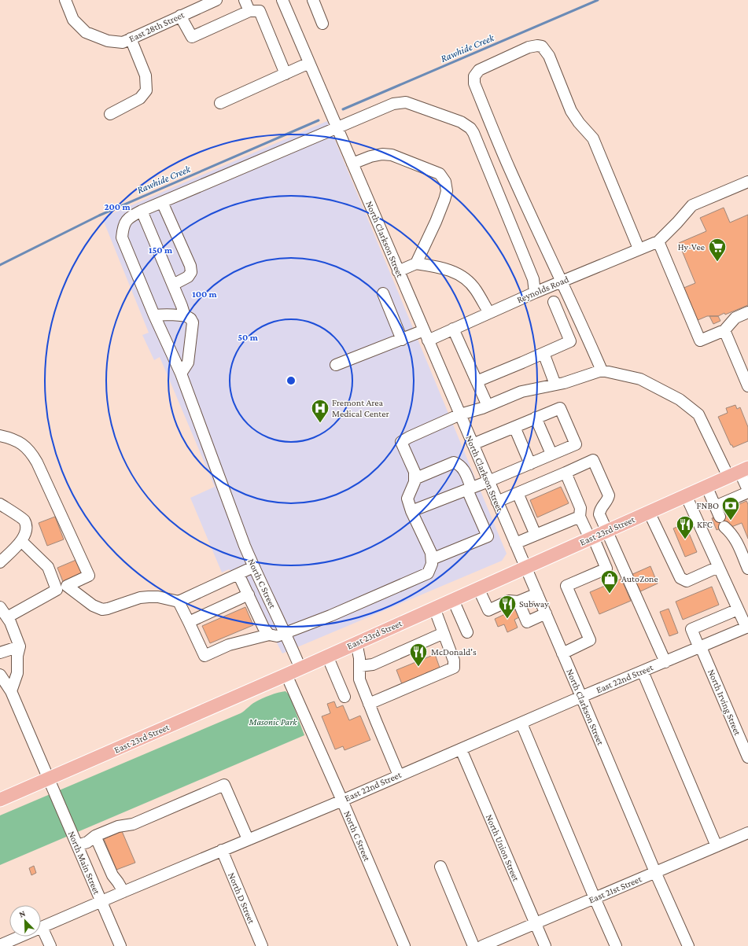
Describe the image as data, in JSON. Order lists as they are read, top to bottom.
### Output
{
  "streets": {
    "main road": ["East 23rd Street"],
    "street": [
      "East 28th Street",
      "North Clarkson Street",
      "Reynolds Road",
      "North C Street",
      "East 22nd Street",
      "North Irving Street",
      "North Union Street",
      "North Main Street",
      "East 21st Street",
      "North D Street"
    ]
  },
  "crossings": [
    ["North Clarkson Street", "Reynolds Road"],
    ["North Clarkson Street", "East 23rd Street"],
    ["North Clarkson Street", "North C Street"],
    ["North Clarkson Street", "East 22nd Street"],
    ["North Clarkson Street", "East 21st Street"],
    ["Reynolds Road", "North C Street"],
    ["East 23rd Street", "North C Street"],
    ["East 23rd Street", "North Main Street"],
    ["North C Street", "East 22nd Street"],
    ["East 22nd Street", "North Irving Street"],
    ["East 22nd Street", "North Union Street"],
    ["East 22nd Street", "North Main Street"],
    ["East 22nd Street", "North D Street"],
    ["North Union Street", "East 21st Street"]
  ],
  "water": ["Rawhide Creek"],
  "parks": ["Masonic Park"],
  "places": {
    "supermarket": ["Hy-Vee"],
    "hospital": ["Fremont Area Medical Center"],
    "bank": ["FNBO"],
    "restaurant": ["KFC", "Subway", "McDonald's"],
    "shop": ["AutoZone"]
  },
  "north": "top left",
  "rings": [
    "200 m",
    "150 m",
    "100 m",
    "50 m"
  ]
}
